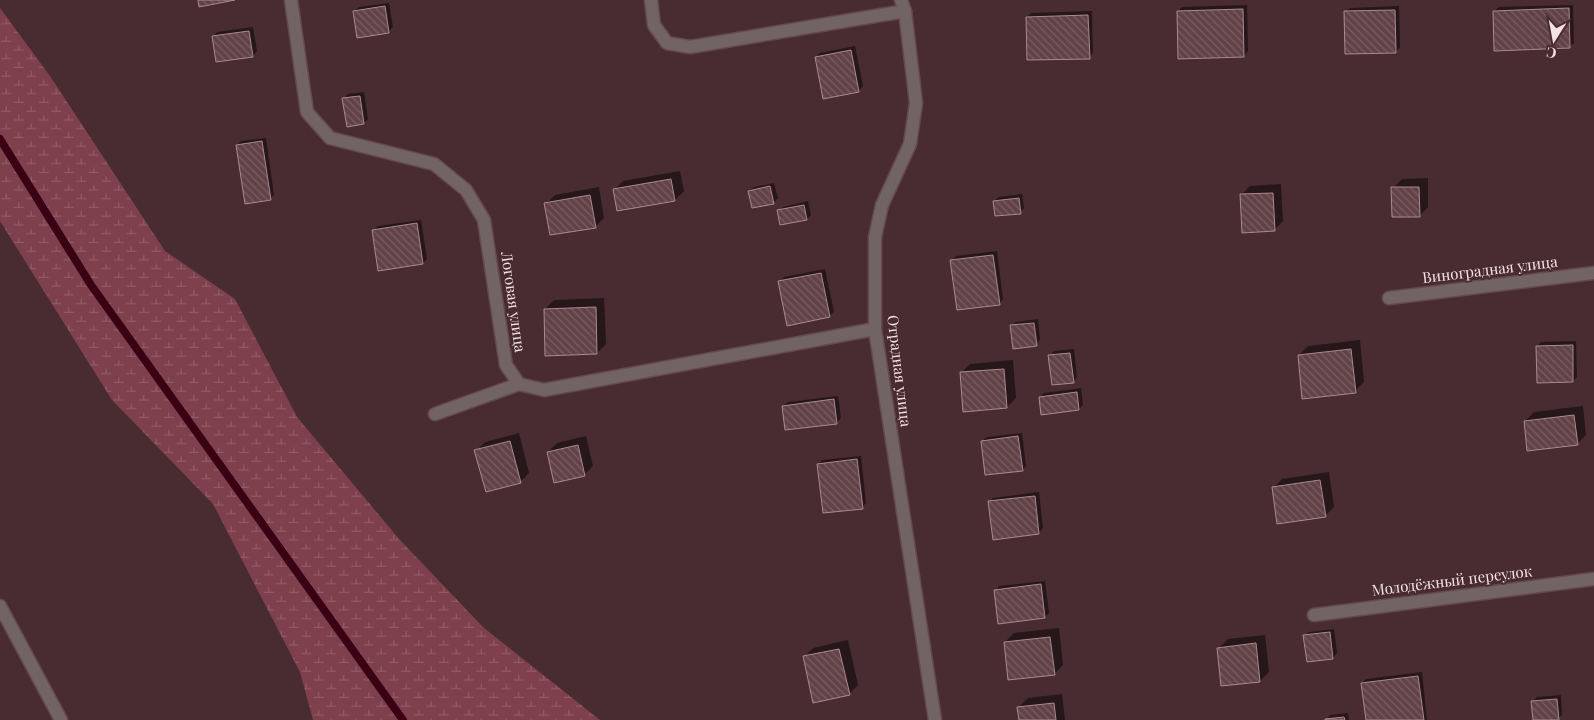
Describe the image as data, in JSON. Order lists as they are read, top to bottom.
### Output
{
  "streets": {
    "street": [
      "Виноградная улица",
      "Логовая улица",
      "Отрадная улица",
      "Молодёжный переулок"
    ]
  },
  "north": "bottom"
}
